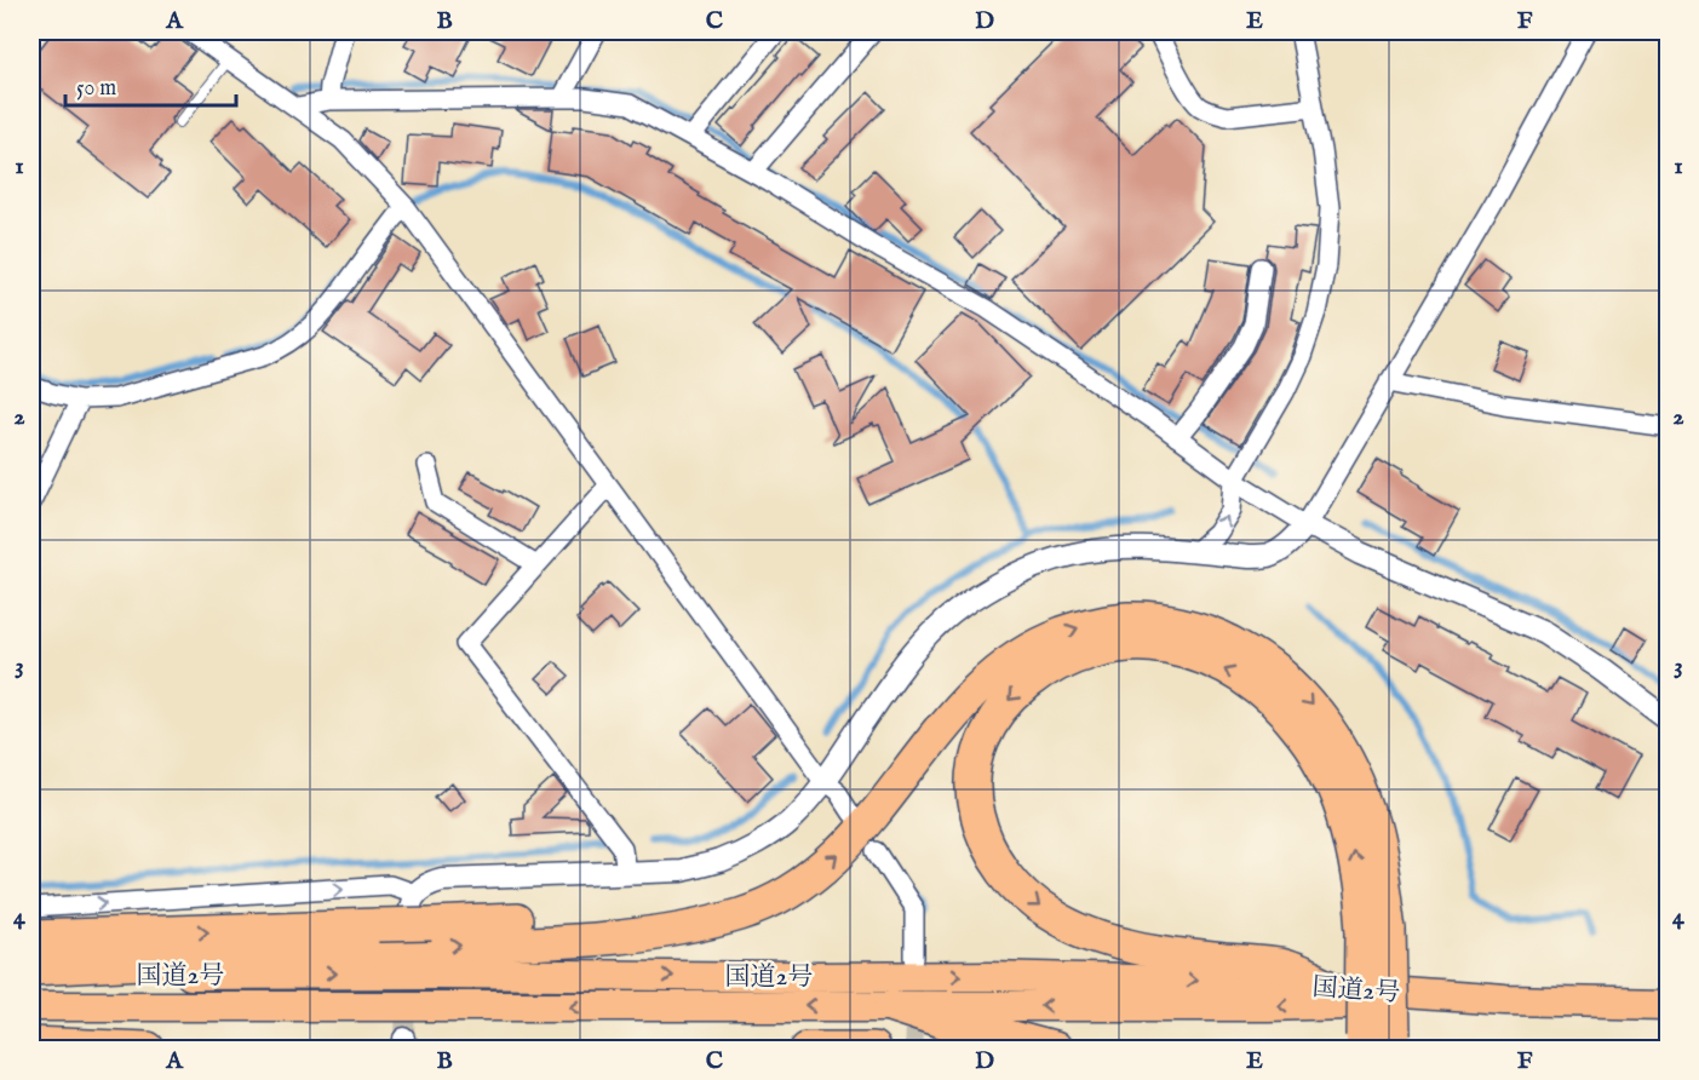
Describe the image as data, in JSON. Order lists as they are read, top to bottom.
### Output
{
  "streets": {
    "highway": ["国道2号"]
  },
  "scale_bar": "50 m",
  "grid": {
    "columns": [
      "A",
      "B",
      "C",
      "D",
      "E",
      "F"
    ],
    "rows": [
      "1",
      "2",
      "3",
      "4"
    ]
  }
}
